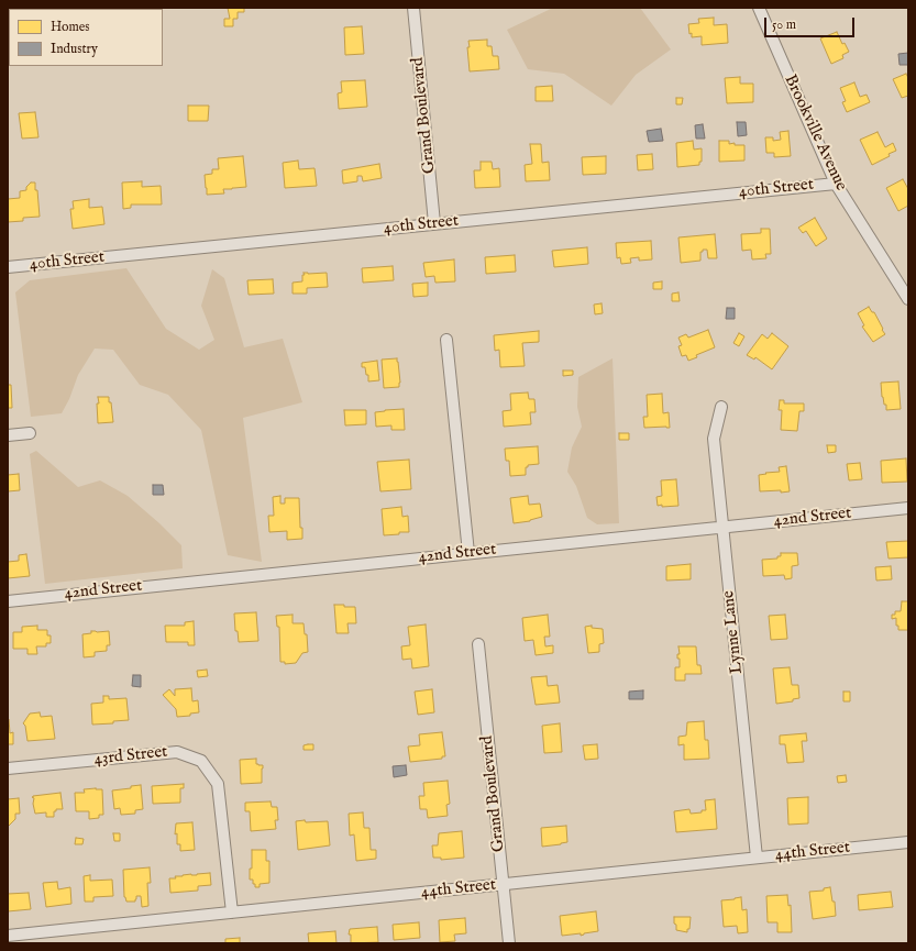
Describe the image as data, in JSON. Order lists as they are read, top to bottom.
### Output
{
  "streets": {
    "street": [
      "Grand Boulevard",
      "Brookville Avenue",
      "40th Street",
      "42nd Street",
      "Lynne Lane",
      "43rd Street",
      "44th Street"
    ]
  },
  "crossings": [
    ["Grand Boulevard", "40th Street"],
    ["Grand Boulevard", "44th Street"],
    ["Brookville Avenue", "40th Street"],
    ["42nd Street", "Lynne Lane"],
    ["Lynne Lane", "44th Street"],
    ["43rd Street", "44th Street"]
  ],
  "legend": ["Homes", "Industry"],
  "scale_bar": "50 m"
}
